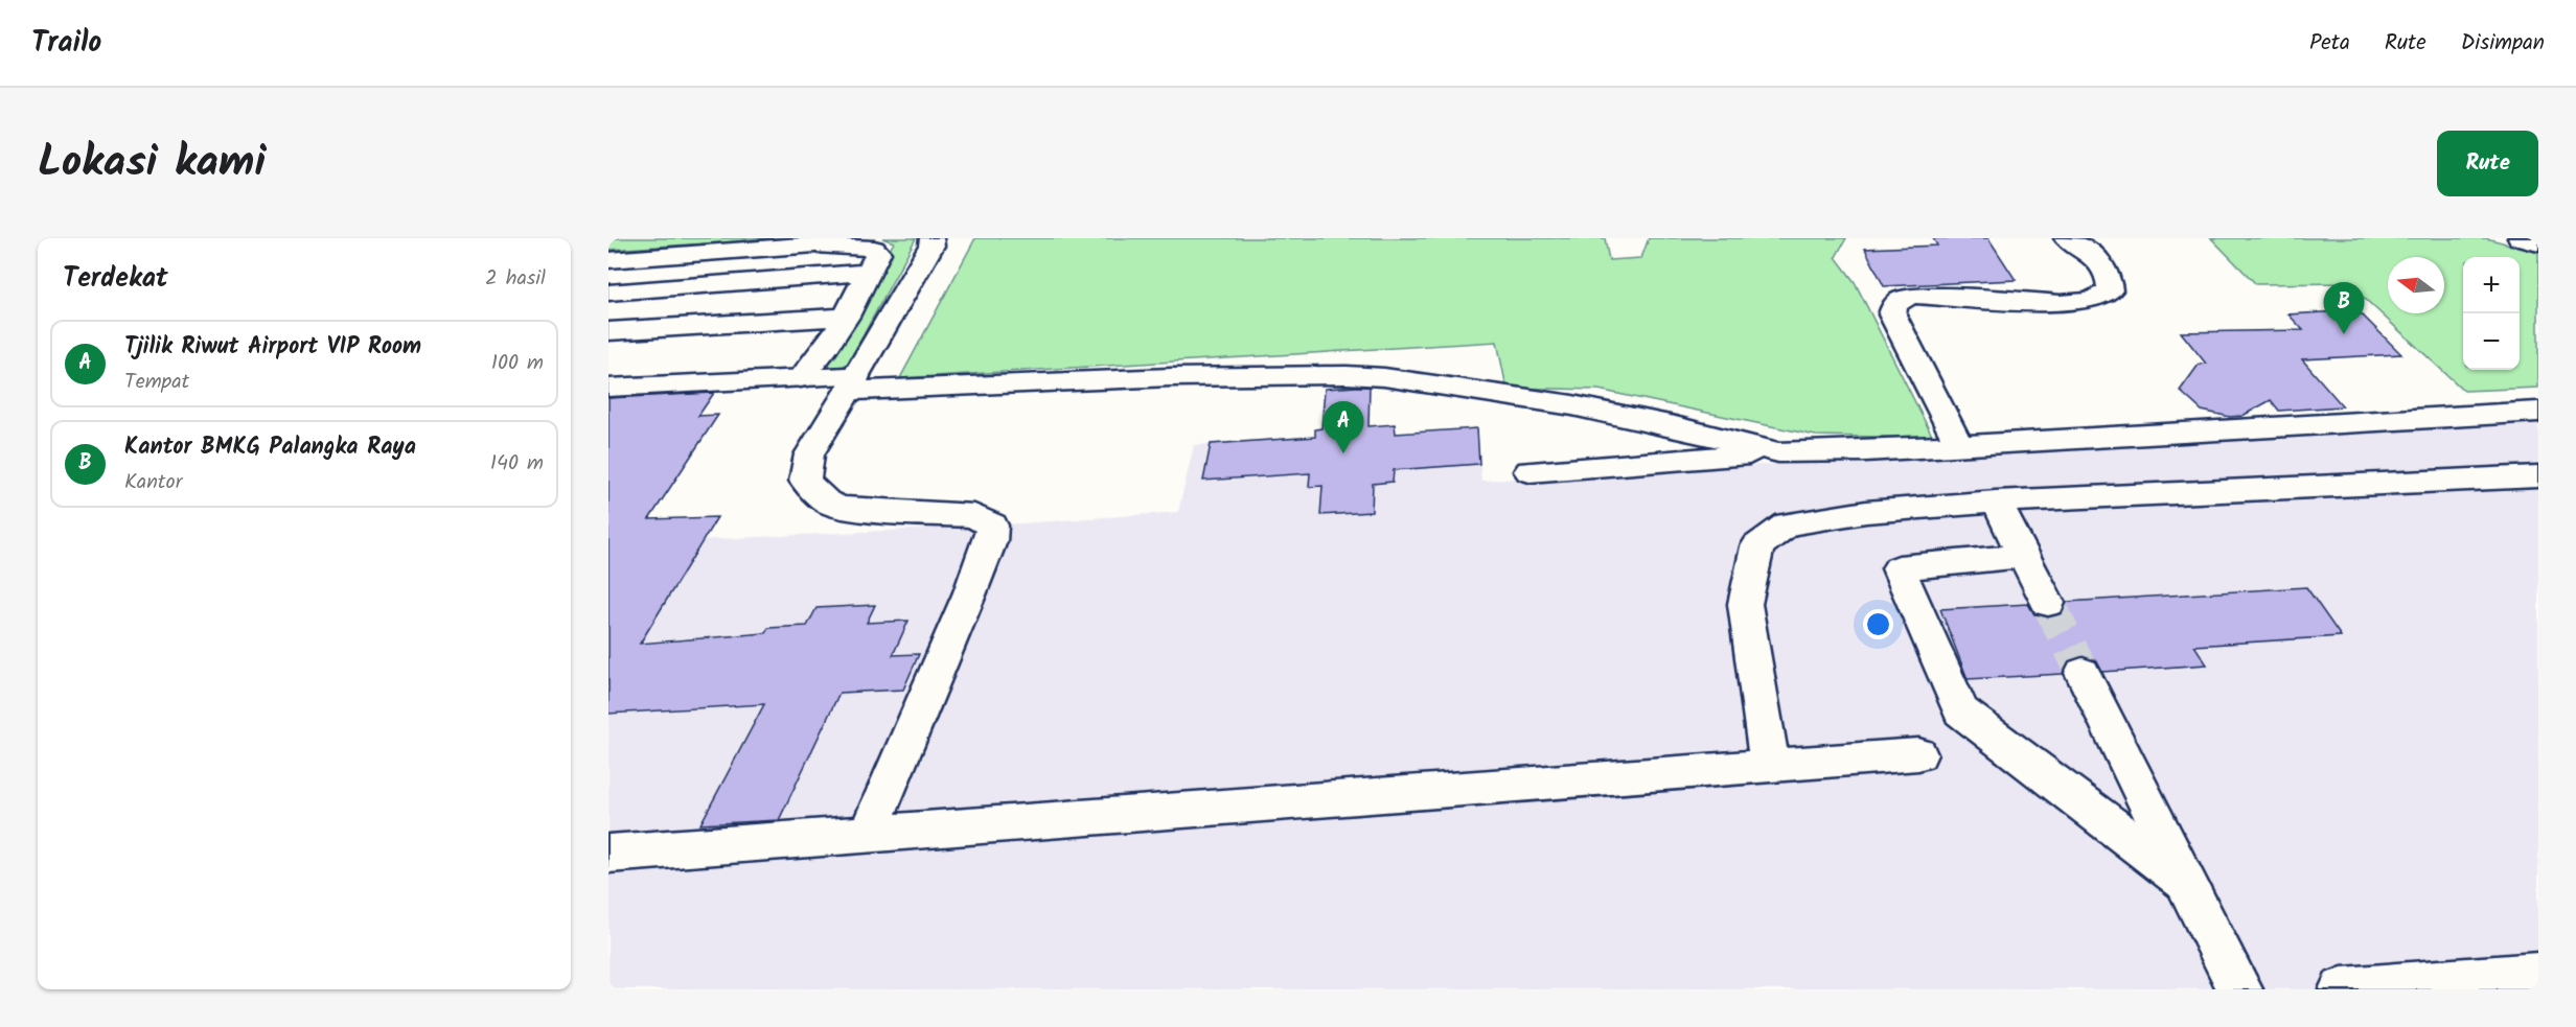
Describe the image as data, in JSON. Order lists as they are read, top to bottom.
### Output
{
  "north": "left",
  "page": {
    "header": "Trailo",
    "nav": ["Peta", "Rute", "Disimpan"],
    "title": "Lokasi kami",
    "buttons": "Rute",
    "heading": ["Terdekat", "2 hasil"],
    "map_buttons": ["+", "−"],
    "pins": ["B", "A"],
    "list": [
      {
        "mark": "A",
        "name": "Tjilik Riwut Airport VIP Room",
        "note": "Tempat",
        "value": "100 m"
      },
      {
        "mark": "B",
        "name": "Kantor BMKG Palangka Raya",
        "note": "Kantor",
        "value": "140 m"
      }
    ]
  }
}
